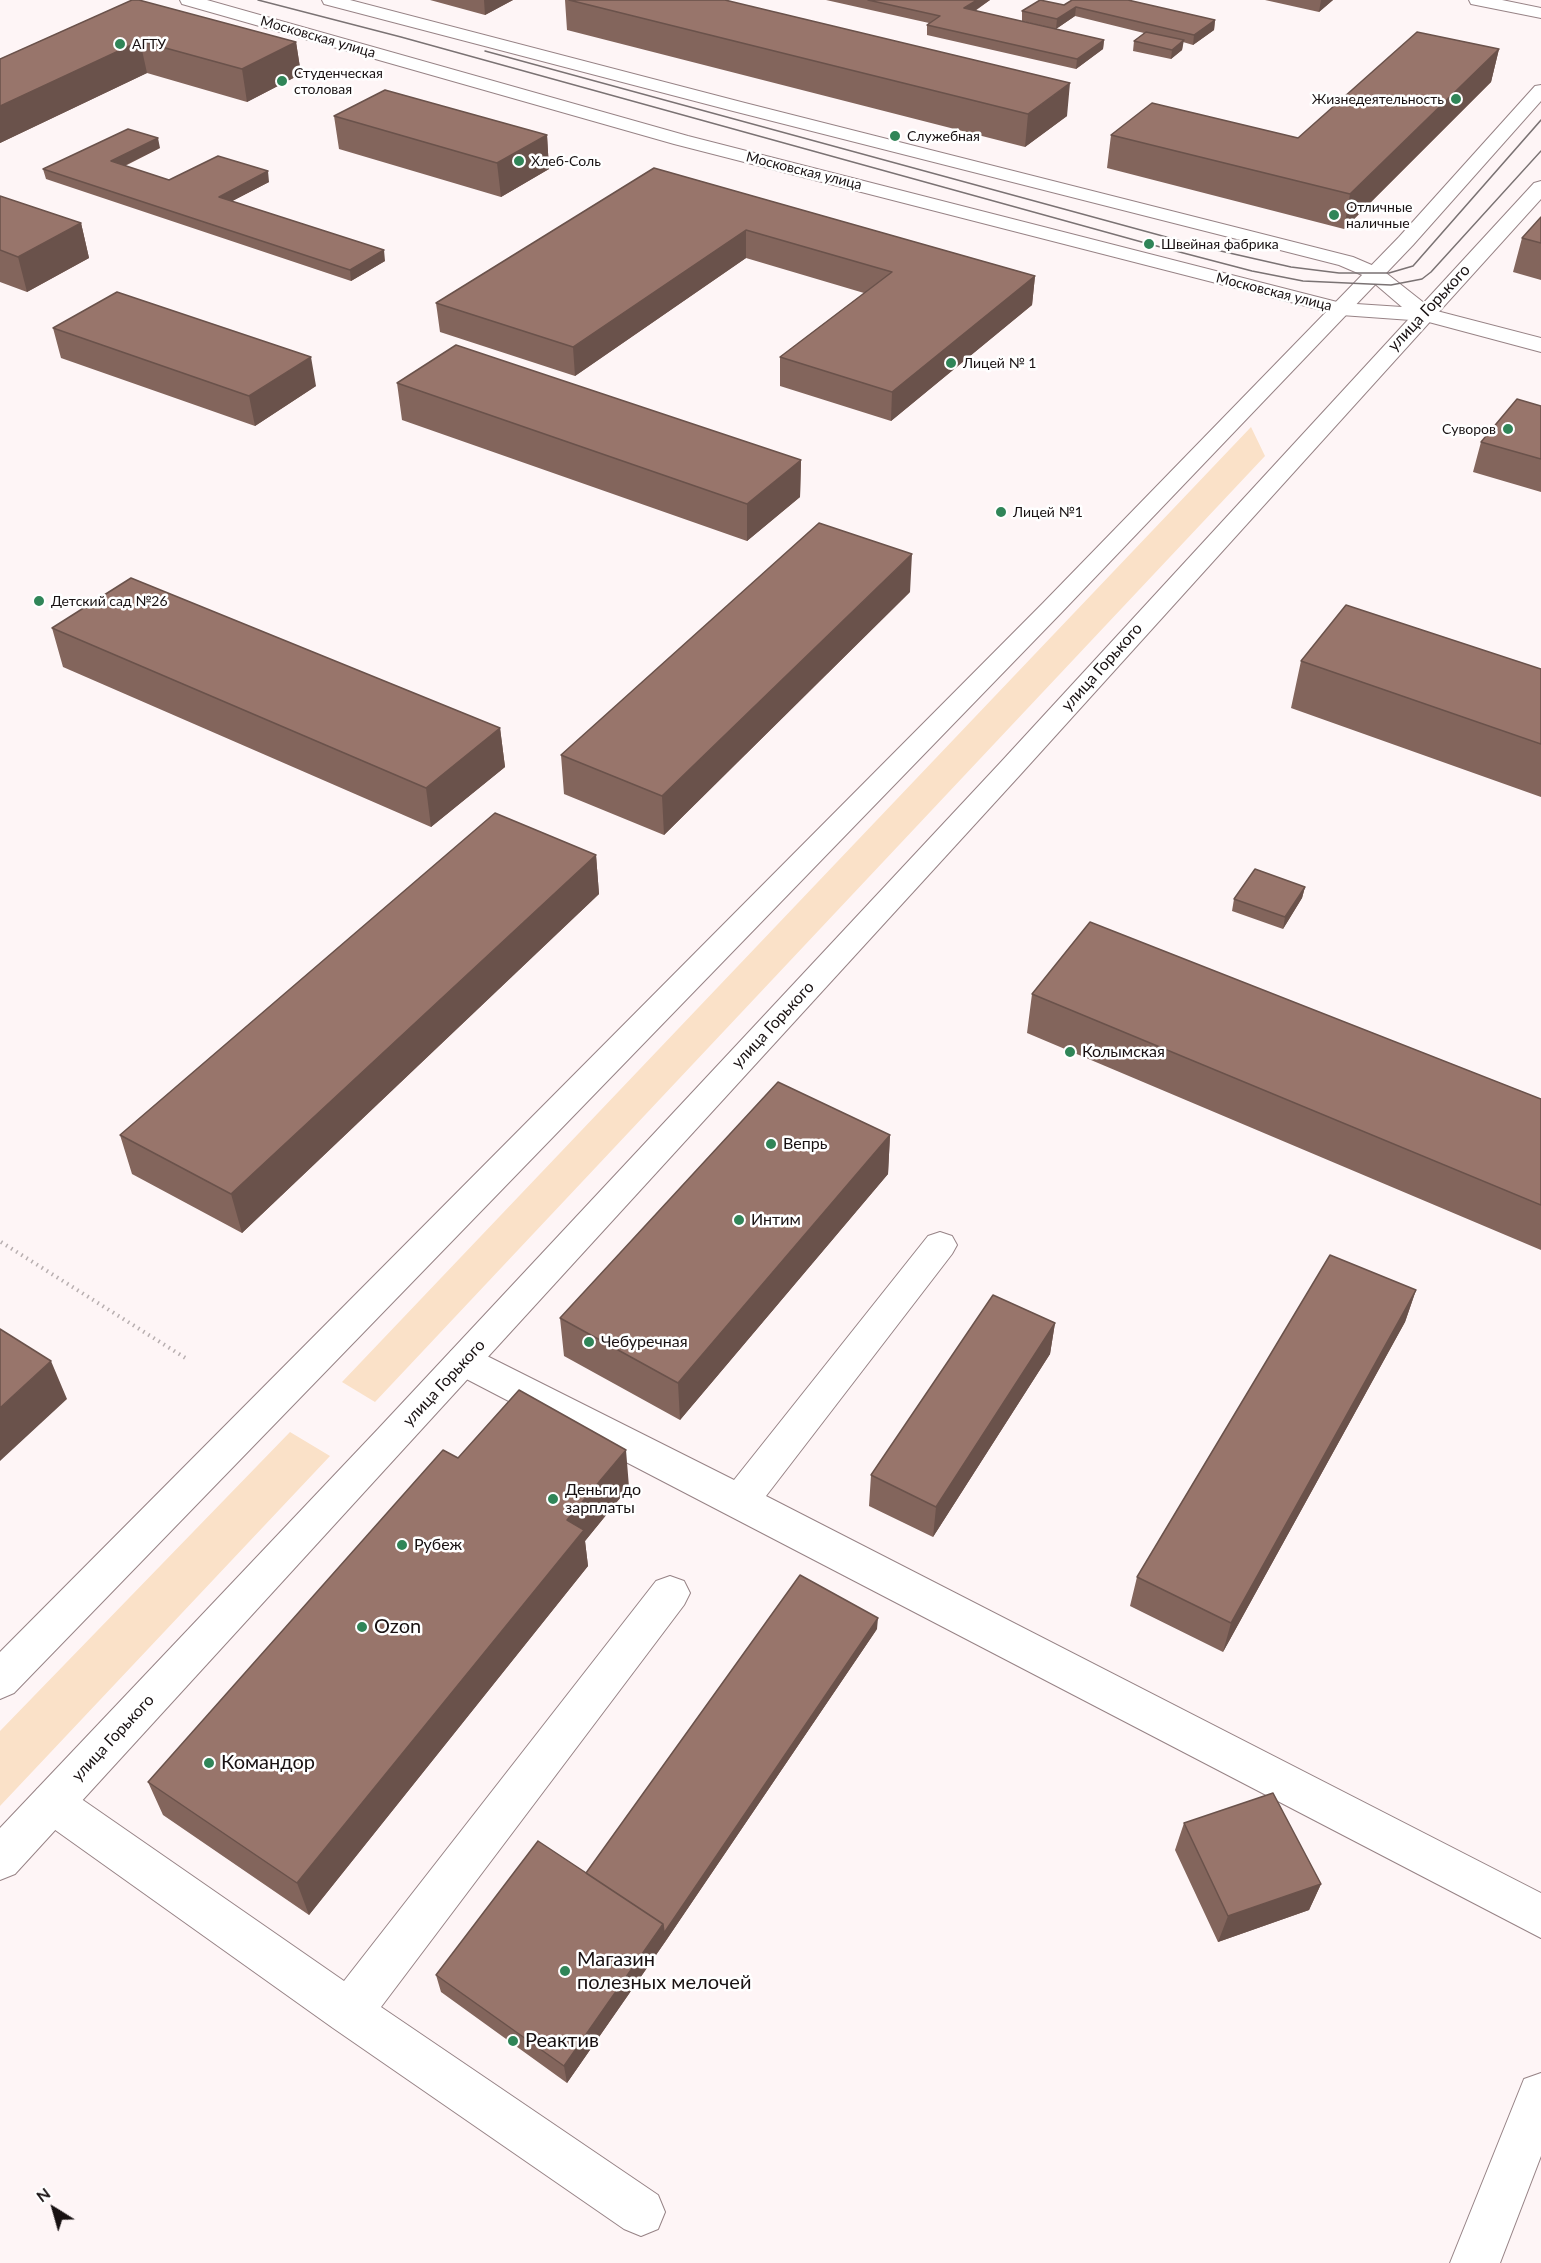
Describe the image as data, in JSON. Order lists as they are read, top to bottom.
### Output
{
  "streets": {
    "main road": ["Московская улица", "улица Горького"]
  },
  "crossings": [
    ["Московская улица", "улица Горького"]
  ],
  "places": [
    "АГТУ",
    "Студенческая столовая",
    "Жизнедеятельность",
    "Служебная",
    "Хлеб-Соль",
    "Отличные наличные",
    "Швейная фабрика",
    "Лицей № 1",
    "Суворов",
    "Лицей №1",
    "Детский сад №26",
    "Колымская",
    "Вепрь",
    "Интим",
    "Чебуречная",
    "Деньги до зарплаты",
    "Рубеж",
    "Ozon",
    "Командор",
    "Магазин полезных мелочей",
    "Реактив"
  ],
  "north": "top left"
}
